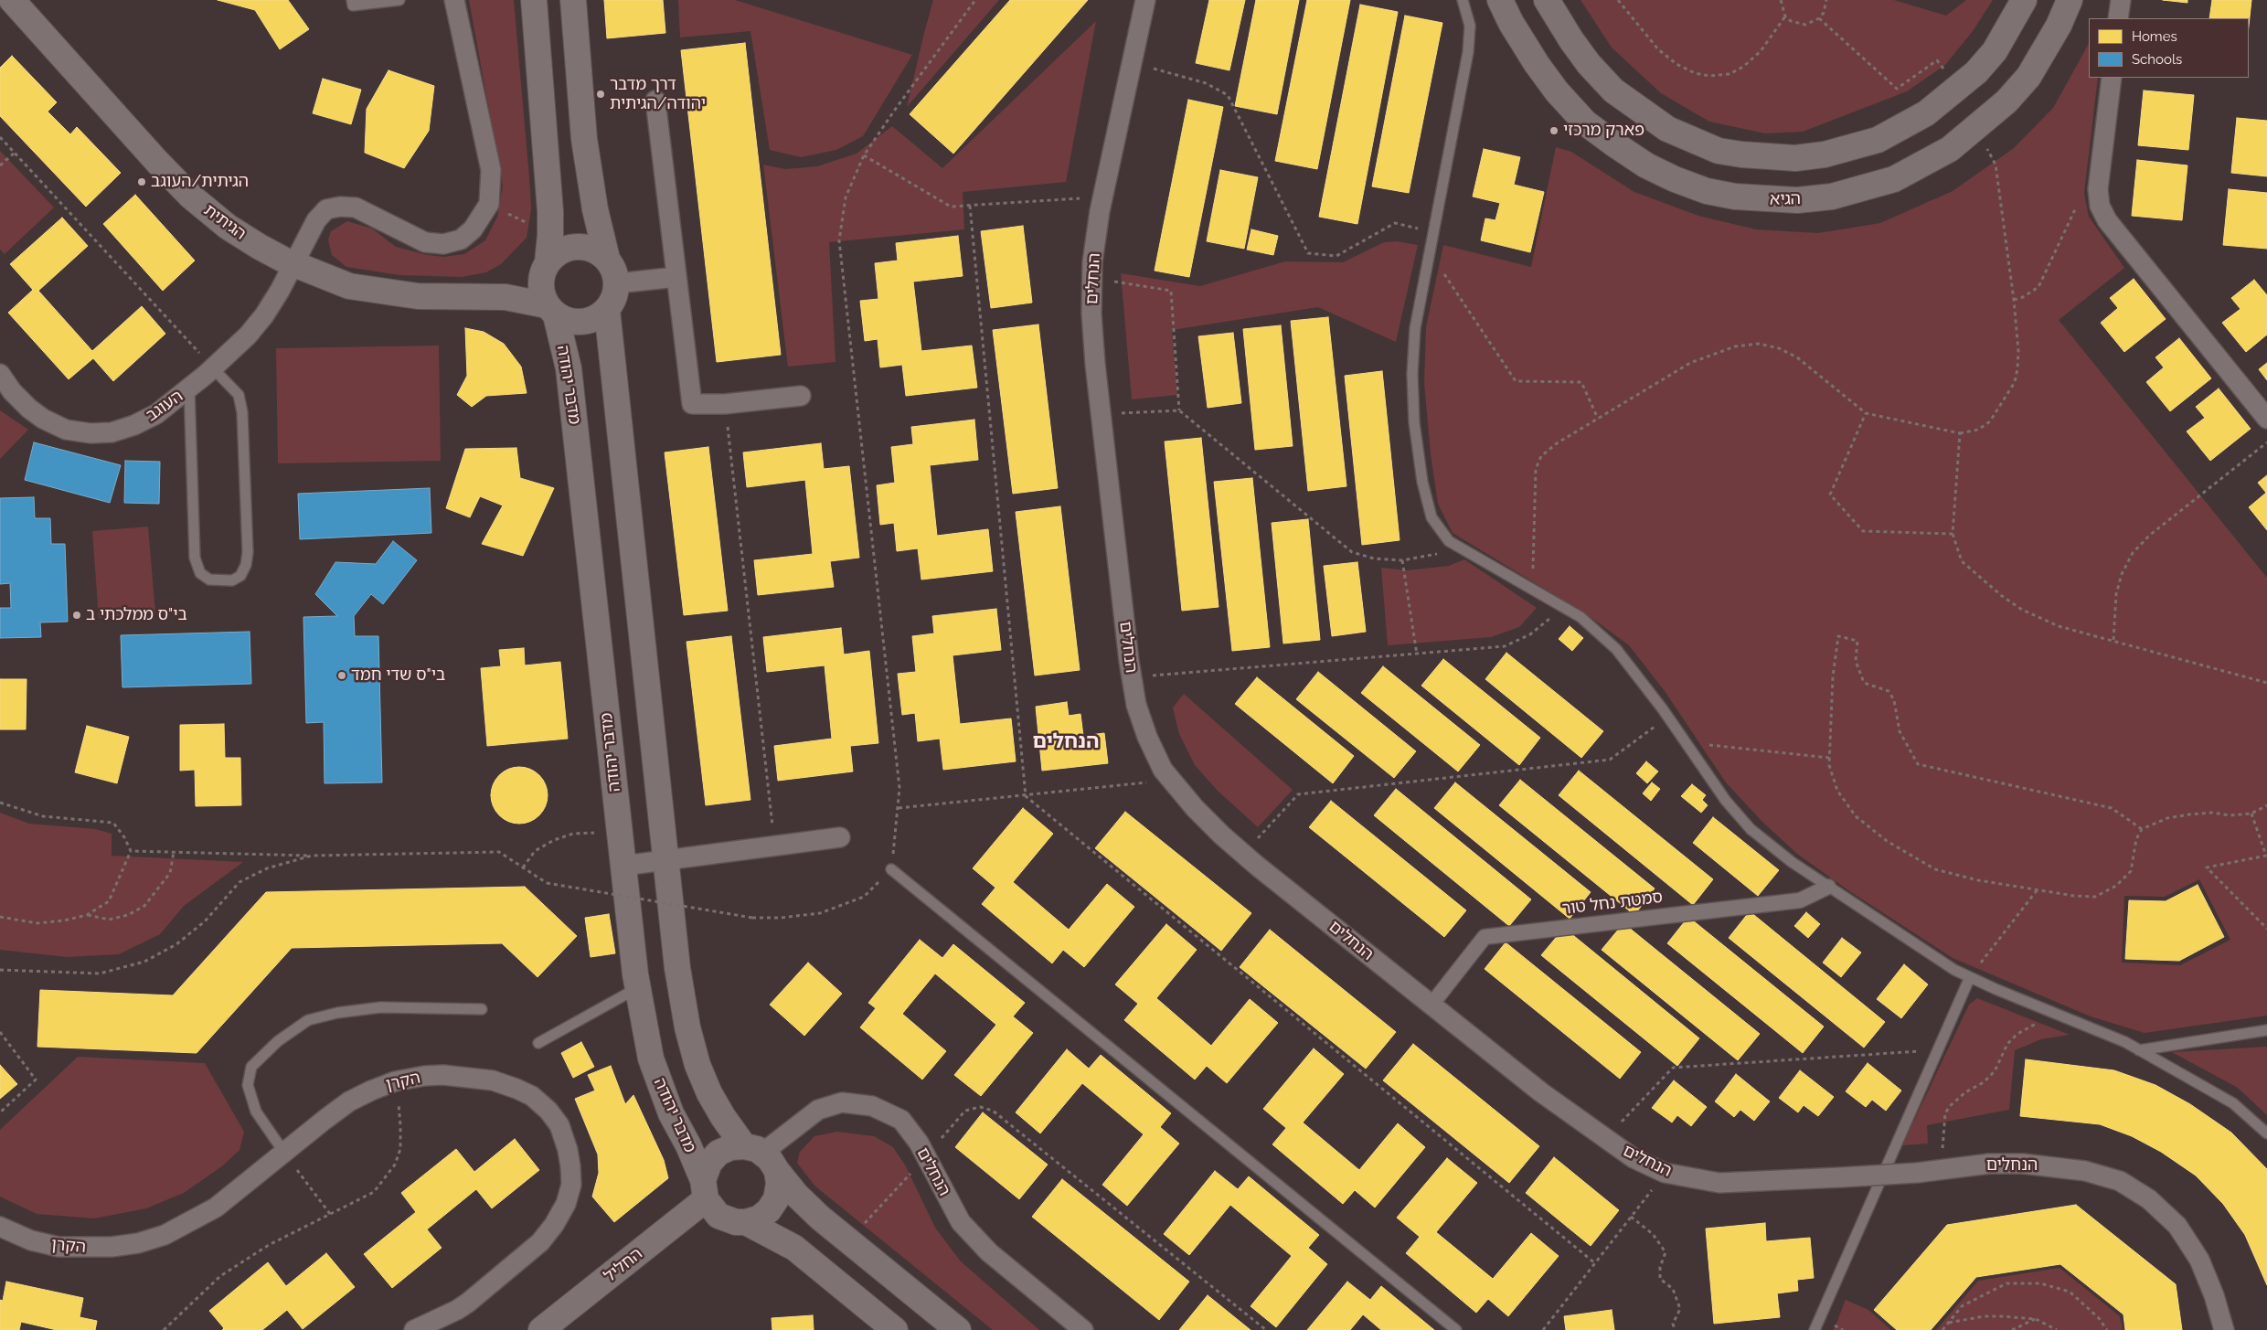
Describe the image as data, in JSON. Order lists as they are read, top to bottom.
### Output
{
  "streets": {
    "street": [
      "הגיא",
      "הגיתית",
      "הנחלים",
      "מדבר יהודה",
      "העוגב",
      "סמטת נחל טור",
      "הקרן",
      "החליל"
    ]
  },
  "crossings": [
    ["הגיתית", "מדבר יהודה"],
    ["הגיתית", "העוגב"],
    ["הנחלים", "מדבר יהודה"],
    ["הנחלים", "סמטת נחל טור"],
    ["הנחלים", "החליל"],
    ["מדבר יהודה", "החליל"]
  ],
  "districts": ["הנחלים"],
  "places": [
    "דרך מדבר יהודה/הגיתית",
    "פארק מרכזי",
    "הגיתית/העוגב",
    "בי\"ס ממלכתי ב",
    "בי\"ס שדי חמד"
  ],
  "legend": ["Homes", "Schools"]
}
